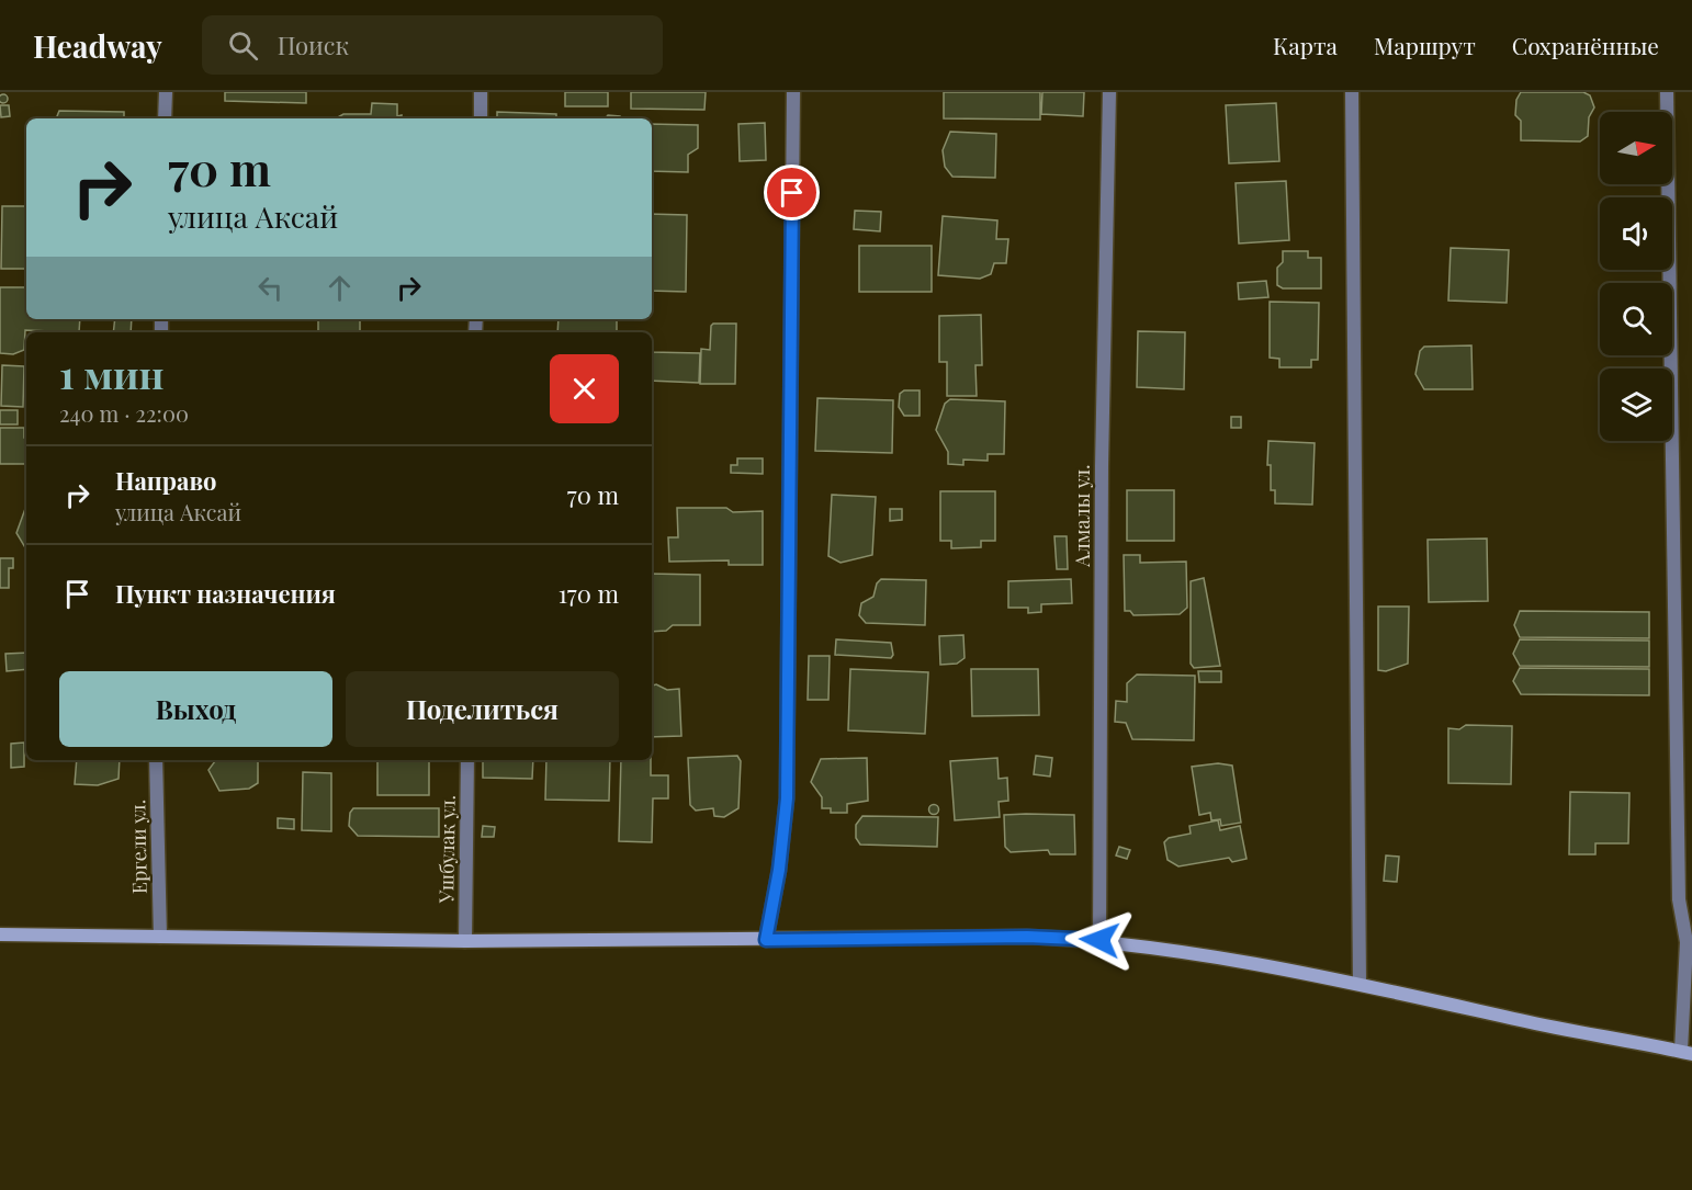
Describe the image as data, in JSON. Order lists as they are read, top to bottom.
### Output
{
  "streets": {
    "street": ["Алмалы ул.", "Ергели ул.", "Ушбулак ул."]
  },
  "north": "right",
  "page": {
    "header": "Headway",
    "search": "Поиск",
    "nav": ["Карта", "Маршрут", "Сохранённые"],
    "turn": ["70 m", "улица Аксай"],
    "heading": ["1 мин", "240 m · 22:00"],
    "list": [
      {
        "name": "Направо",
        "note": "улица Аксай",
        "value": "70 m"
      },
      {
        "name": "Пункт назначения",
        "value": "170 m"
      }
    ],
    "buttons": ["Выход", "Поделиться"]
  }
}
